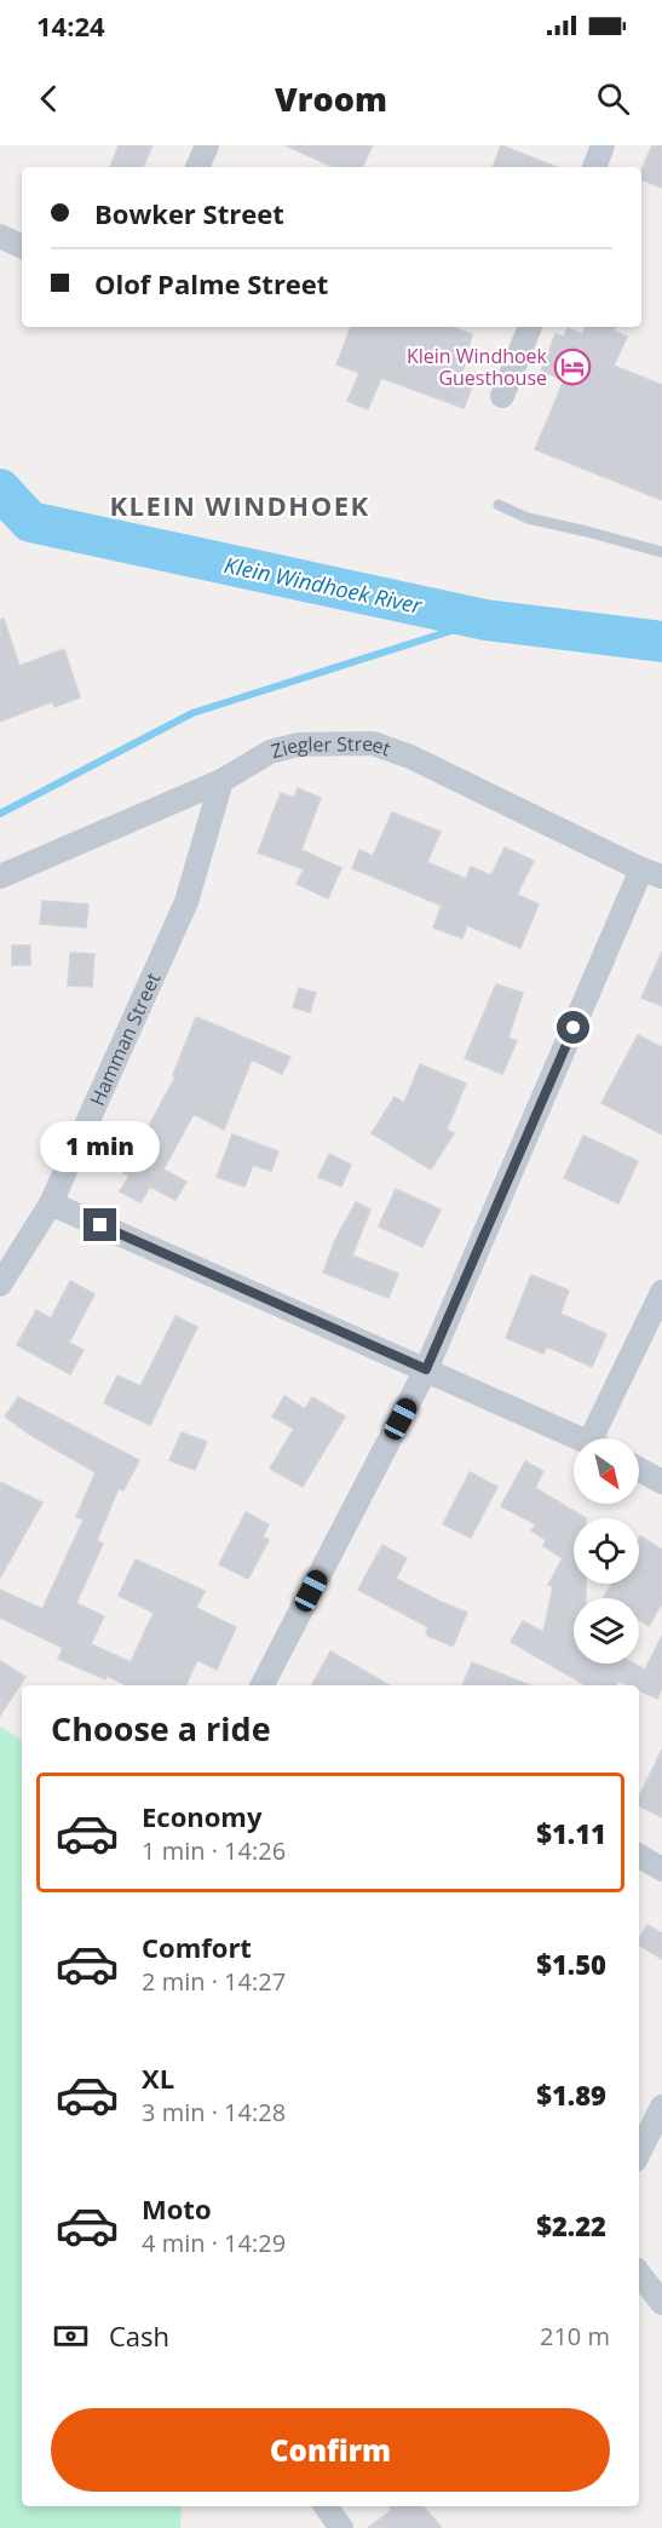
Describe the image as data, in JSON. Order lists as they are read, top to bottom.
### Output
{
  "streets": {
    "street": ["Ziegler Street", "Hamman Street"]
  },
  "crossings": [
    ["Ziegler Street", "Hamman Street"]
  ],
  "districts": ["KLEIN WINDHOEK"],
  "water": ["Klein Windhoek River"],
  "places": {
    "hotel": ["Klein Windhoek Guesthouse"]
  },
  "north": "bottom right",
  "page": {
    "status": "14:24",
    "header": "Vroom",
    "banner": ["Bowker Street", "Olof Palme Street"],
    "bubble": "1 min",
    "heading": "Choose a ride",
    "list": [
      {
        "name": "Economy",
        "note": "1 min · 14:26",
        "value": "$1.11"
      },
      {
        "name": "Comfort",
        "note": "2 min · 14:27",
        "value": "$1.50"
      },
      {
        "name": "XL",
        "note": "3 min · 14:28",
        "value": "$1.89"
      },
      {
        "name": "Moto",
        "note": "4 min · 14:29",
        "value": "$2.22"
      }
    ],
    "pay": ["Cash", "210 m"],
    "buttons": "Confirm"
  }
}
